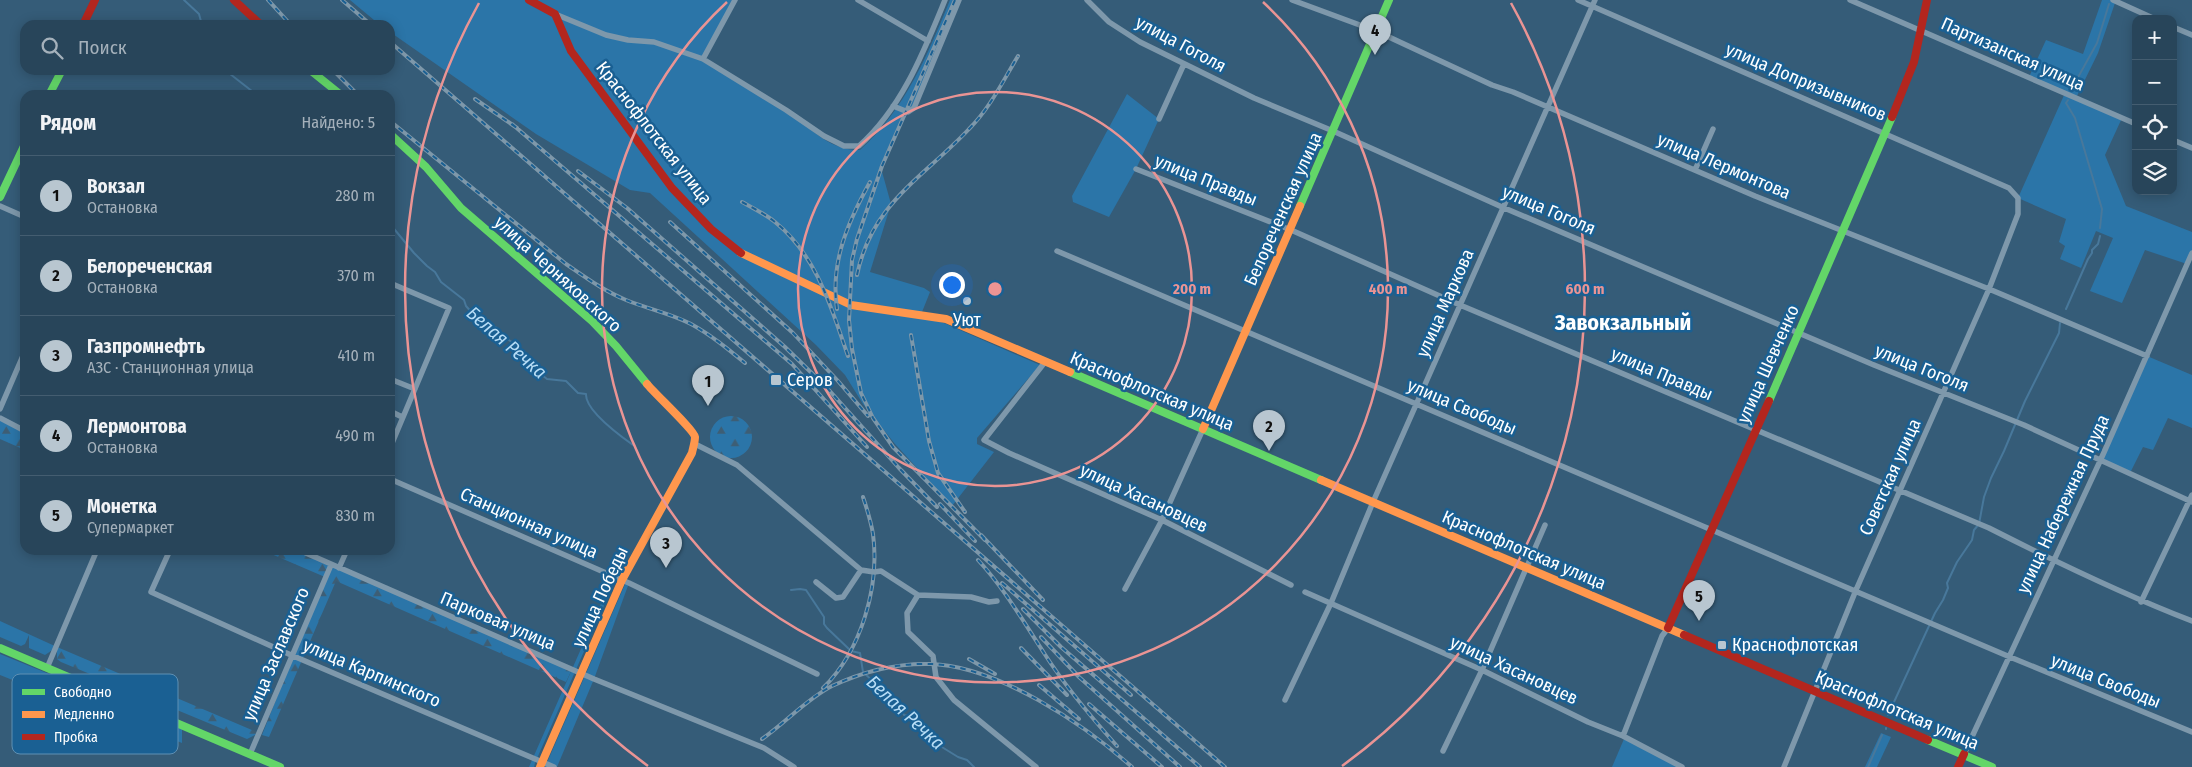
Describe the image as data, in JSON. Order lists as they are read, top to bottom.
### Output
{
  "streets": {
    "street": [
      "улица Гоголя",
      "Партизанская улица",
      "улица Допризывников",
      "Краснофлотская улица",
      "улица Лермонтова",
      "улица Правды",
      "Белореченская улица",
      "улица Черняховского",
      "улица Маркова",
      "улица Шевченко",
      "улица Свободы",
      "Советская улица",
      "улица Хасановцев",
      "улица Набережная Пруда",
      "Станционная улица",
      "улица Победы",
      "Парковая улица",
      "улица Заславского",
      "улица Карпинского"
    ]
  },
  "crossings": [
    ["улица Гоголя", "Белореченская улица"],
    ["улица Гоголя", "улица Маркова"],
    ["улица Гоголя", "улица Шевченко"],
    ["улица Гоголя", "Советская улица"],
    ["улица Гоголя", "улица Набережная Пруда"],
    ["Партизанская улица", "улица Шевченко"],
    ["улица Допризывников", "улица Маркова"],
    ["улица Допризывников", "улица Шевченко"],
    ["улица Допризывников", "Советская улица"],
    ["Краснофлотская улица", "Белореченская улица"],
    ["Краснофлотская улица", "улица Маркова"],
    ["Краснофлотская улица", "улица Шевченко"],
    ["Краснофлотская улица", "Советская улица"],
    ["Краснофлотская улица", "улица Хасановцев"],
    ["Краснофлотская улица", "улица Набережная Пруда"],
    ["улица Лермонтова", "Белореченская улица"],
    ["улица Лермонтова", "улица Маркова"],
    ["улица Лермонтова", "улица Шевченко"],
    ["улица Лермонтова", "Советская улица"],
    ["улица Лермонтова", "улица Набережная Пруда"],
    ["улица Правды", "Белореченская улица"],
    ["улица Правды", "улица Маркова"],
    ["улица Правды", "улица Шевченко"],
    ["улица Правды", "Советская улица"],
    ["улица Правды", "улица Набережная Пруда"],
    ["Белореченская улица", "улица Свободы"],
    ["улица Черняховского", "улица Победы"],
    ["улица Маркова", "улица Свободы"],
    ["улица Маркова", "улица Хасановцев"],
    ["улица Шевченко", "улица Свободы"],
    ["улица Шевченко", "улица Хасановцев"],
    ["улица Свободы", "Советская улица"],
    ["улица Свободы", "улица Набережная Пруда"],
    ["Станционная улица", "улица Победы"],
    ["улица Победы", "Парковая улица"],
    ["улица Победы", "улица Карпинского"],
    ["Парковая улица", "улица Заславского"],
    ["улица Заславского", "улица Карпинского"]
  ],
  "districts": ["Завокзальный"],
  "water": ["Белая Речка"],
  "places": {
    "other": ["Уют"],
    "transit": ["Серов", "Краснофлотская"]
  },
  "legend": ["Свободно", "Медленно", "Пробка"],
  "page": {
    "pins": [
      "4",
      "1",
      "2",
      "3",
      "5"
    ],
    "map_buttons": ["+", "−"],
    "search": "Поиск",
    "heading": ["Рядом", "Найдено: 5"],
    "list": [
      {
        "mark": "1",
        "name": "Вокзал",
        "note": "Остановка",
        "value": "280 m"
      },
      {
        "mark": "2",
        "name": "Белореченская",
        "note": "Остановка",
        "value": "370 m"
      },
      {
        "mark": "3",
        "name": "Газпромнефть",
        "note": "АЗС · Станционная улица",
        "value": "410 m"
      },
      {
        "mark": "4",
        "name": "Лермонтова",
        "note": "Остановка",
        "value": "490 m"
      },
      {
        "mark": "5",
        "name": "Монетка",
        "note": "Супермаркет",
        "value": "830 m"
      }
    ]
  },
  "rings": ["200 m", "400 m", "600 m"]
}
